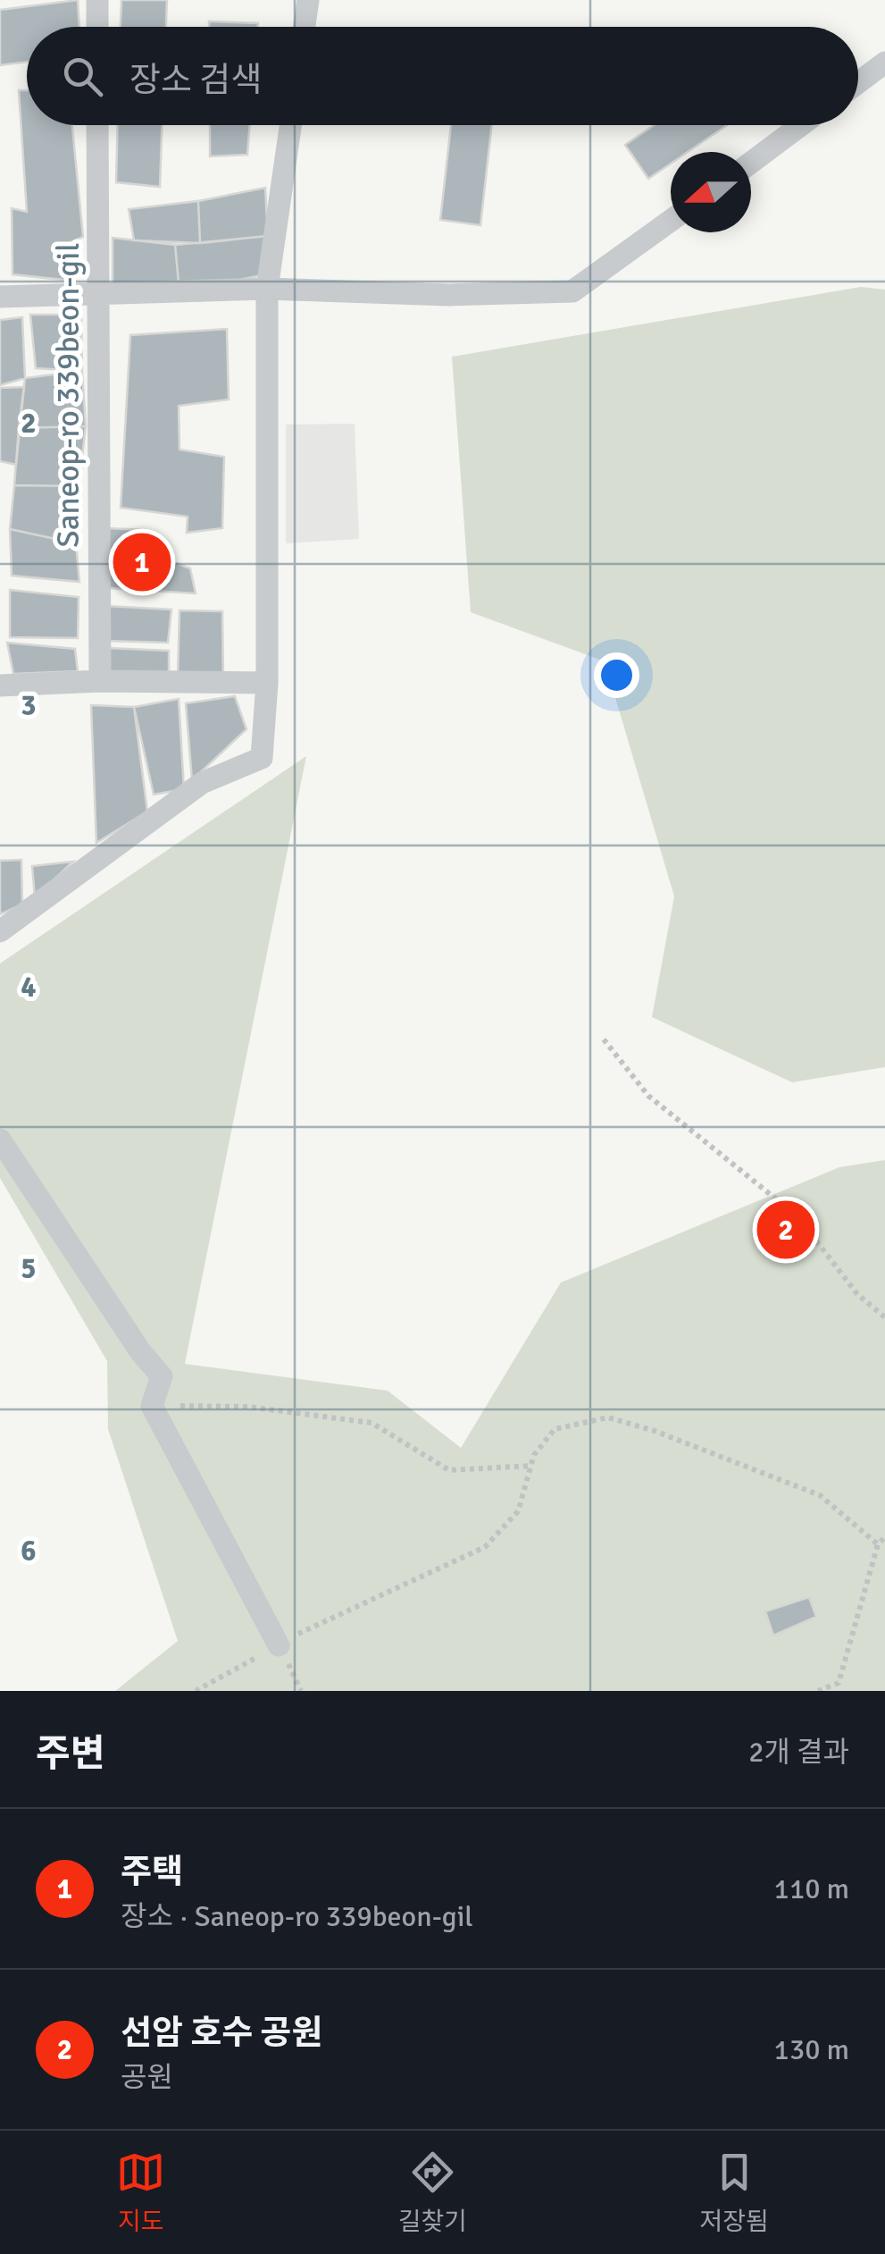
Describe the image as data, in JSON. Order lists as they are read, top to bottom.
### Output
{
  "streets": {
    "street": ["Saneop-ro 339beon-gil"]
  },
  "north": "left",
  "page": {
    "search": "장소 검색",
    "pins": ["1", "2"],
    "heading": ["주변", "2개 결과"],
    "list": [
      {
        "mark": "1",
        "name": "주택",
        "note": "장소 · Saneop-ro 339beon-gil",
        "value": "110 m"
      },
      {
        "mark": "2",
        "name": "선암 호수 공원",
        "note": "공원",
        "value": "130 m"
      }
    ],
    "nav": ["지도", "길찾기", "저장됨"]
  },
  "grid": {
    "rows": [
      "2",
      "3",
      "4",
      "5",
      "6"
    ]
  }
}
